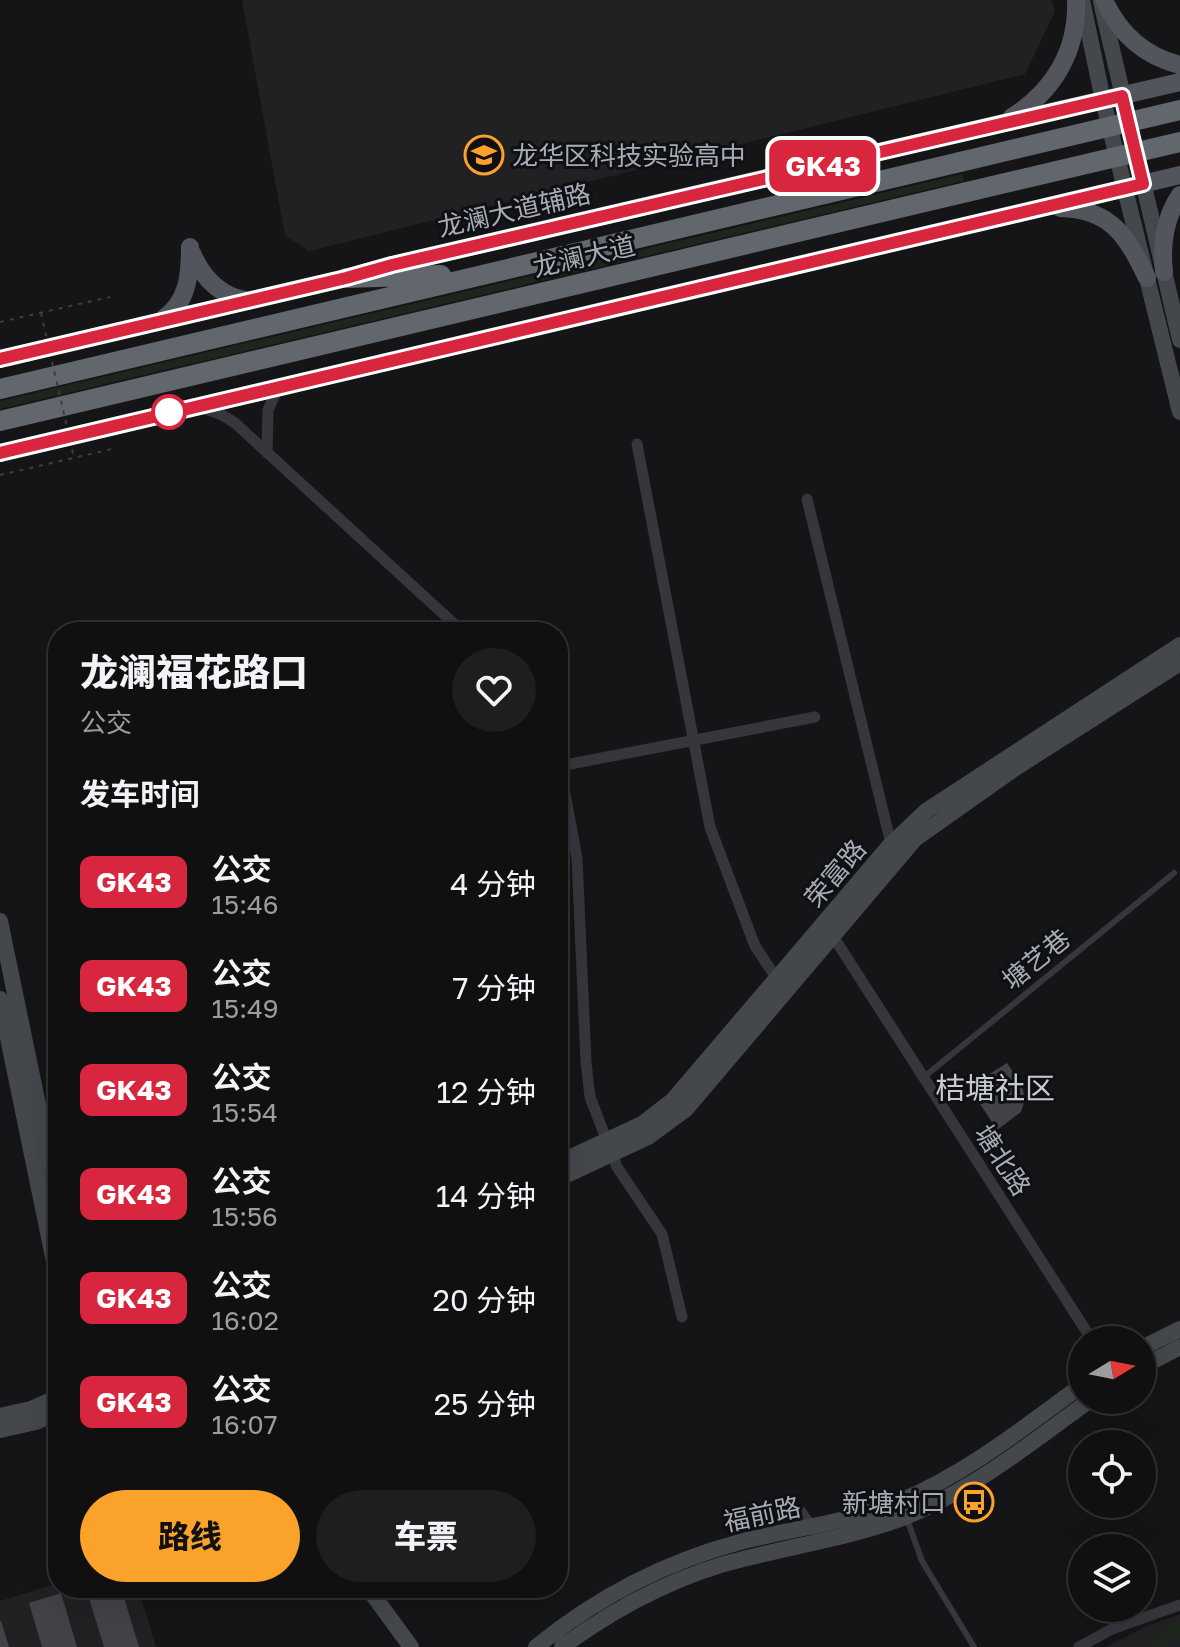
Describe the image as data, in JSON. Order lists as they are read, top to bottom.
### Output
{
  "streets": {
    "highway": ["龙澜大道"],
    "main road": ["龙澜大道辅路"],
    "street": ["荣富路", "塘北路", "福前路"],
    "lane": ["塘艺巷"]
  },
  "crossings": [
    ["荣富路", "塘北路"],
    ["塘艺巷", "塘北路"]
  ],
  "districts": ["桔塘社区"],
  "places": {
    "school or university": ["龙华区科技实验高中"],
    "bus stop": ["新塘村口"]
  },
  "lines": ["bus line GK43"],
  "north": "right",
  "page": {
    "on_map": "GK43",
    "heading": [
      ["龙澜福花路口", "公交"],
      "发车时间"
    ],
    "list": [
      {
        "mark": "GK43",
        "name": "公交",
        "note": "15:46",
        "value": "4 分钟"
      },
      {
        "mark": "GK43",
        "name": "公交",
        "note": "15:49",
        "value": "7 分钟"
      },
      {
        "mark": "GK43",
        "name": "公交",
        "note": "15:54",
        "value": "12 分钟"
      },
      {
        "mark": "GK43",
        "name": "公交",
        "note": "15:56",
        "value": "14 分钟"
      },
      {
        "mark": "GK43",
        "name": "公交",
        "note": "16:02",
        "value": "20 分钟"
      },
      {
        "mark": "GK43",
        "name": "公交",
        "note": "16:07",
        "value": "25 分钟"
      }
    ],
    "buttons": ["路线", "车票"]
  }
}
